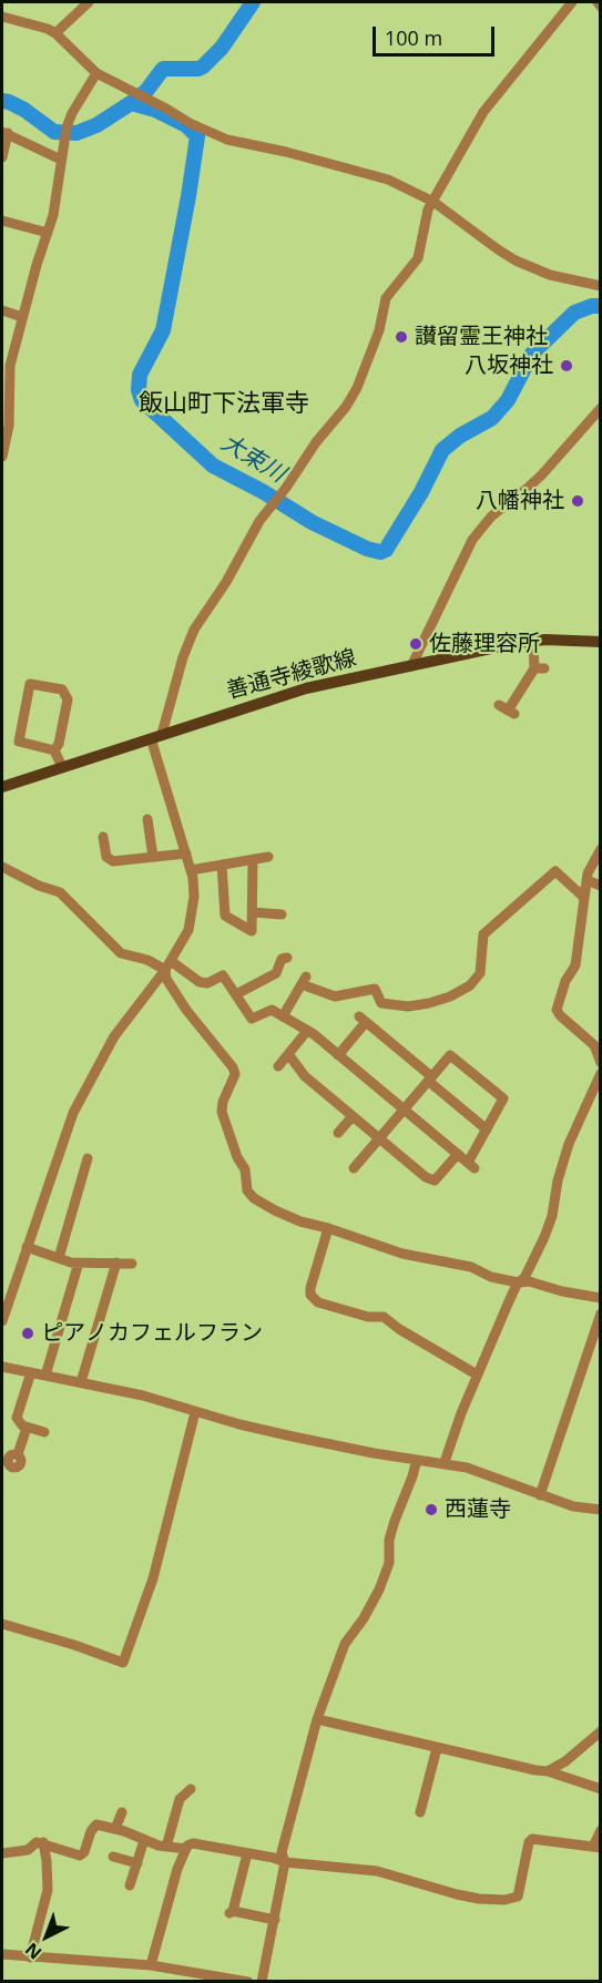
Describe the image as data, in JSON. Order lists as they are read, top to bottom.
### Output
{
  "streets": {
    "main road": ["善通寺綾歌線"]
  },
  "districts": ["飯山町下法軍寺"],
  "water": ["大束川"],
  "places": [
    "讃留霊王神社",
    "八坂神社",
    "八幡神社",
    "佐藤理容所",
    "ピアノカフェルフラン",
    "西蓮寺"
  ],
  "scale_bar": "100 m",
  "north": "bottom left"
}
